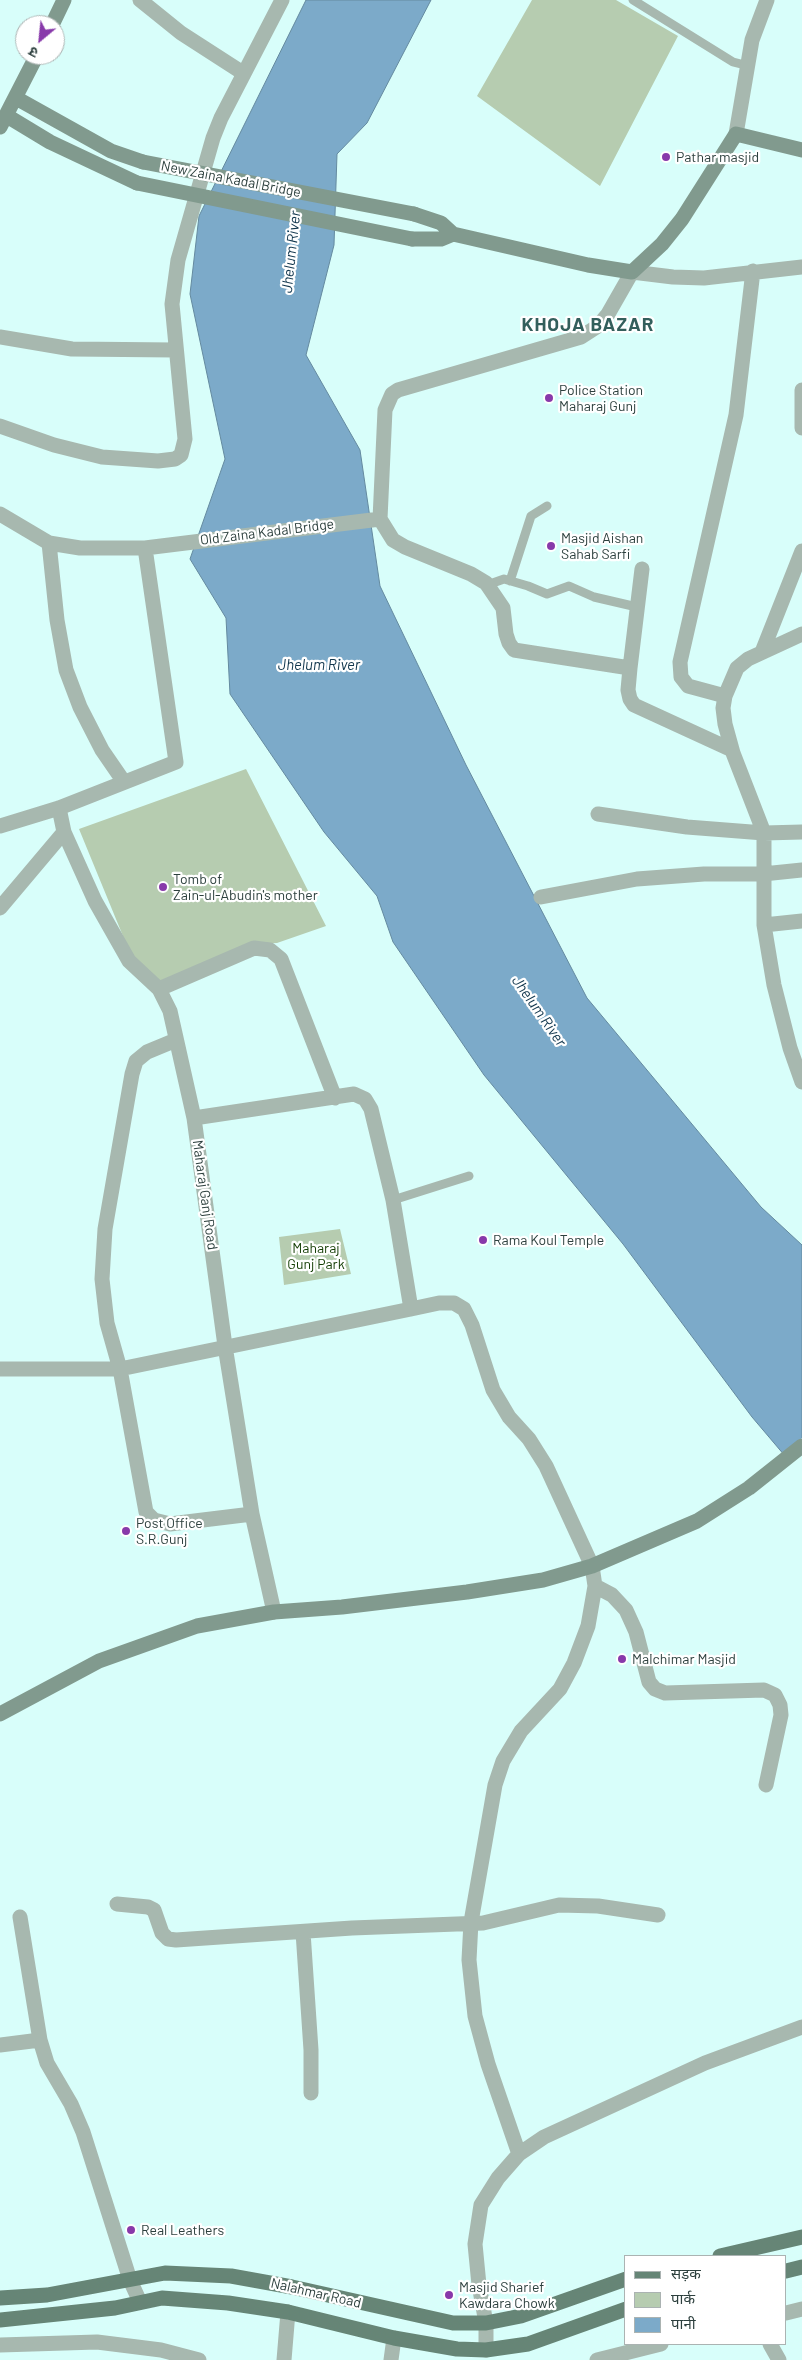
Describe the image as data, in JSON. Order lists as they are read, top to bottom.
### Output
{
  "streets": {
    "main road": ["Nalahmar Road"],
    "street": ["New Zaina Kadal Bridge", "Old Zaina Kadal Bridge", "Maharaj Ganj Road"]
  },
  "districts": ["KHOJA BAZAR"],
  "water": ["Jhelum River"],
  "parks": ["Maharaj Gunj Park"],
  "places": [
    "Pathar masjid",
    "Police Station Maharaj Gunj",
    "Masjid Aishan Sahab Sarfi",
    "Tomb of Zain-ul-Abudin's mother",
    "Rama Koul Temple",
    "Post Office S.R.Gunj",
    "Malchimar Masjid",
    "Real Leathers",
    "Masjid Sharief Kawdara Chowk"
  ],
  "legend": ["सड़क", "पार्क", "पानी"],
  "north": "bottom left"
}
